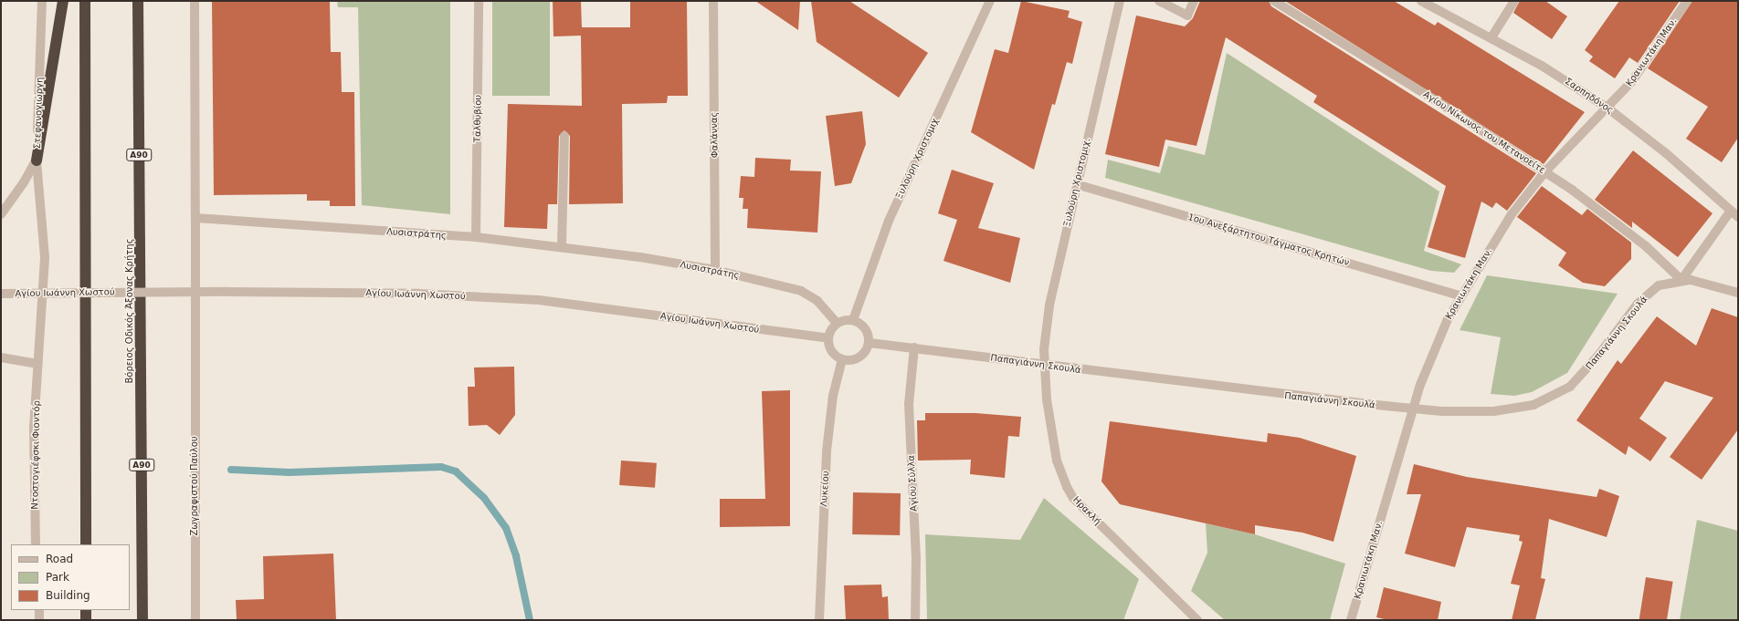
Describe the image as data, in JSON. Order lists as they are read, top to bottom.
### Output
{
  "streets": {
    "highway": ["Α90", "Βόρειος Οδικός Άξονας Κρήτης"],
    "street": [
      "Κρανιωτάκη Μαν.",
      "Σαρπηδόνος",
      "Στεφανογιώργη",
      "Ταλθυβίου",
      "Αγίου Νίκωνος του Μετανοείτε",
      "Φαλάννας",
      "Ξυλούρη Χριστομιχ",
      "Ξυλούρη Χριστομιχ.",
      "Λυσιστράτης",
      "1ου Ανεξάρτητου Τάγματος Κρητών",
      "Αγίου Ιωάννη Χωστού",
      "Παπαγιάννη Σκουλά",
      "Ντοστογιέφσκι Φιοντόρ",
      "Αγίου Σύλλα",
      "Ζωγραφιστού Παύλου",
      "Λυκείου",
      "Ηρακλή"
    ]
  },
  "crossings": [
    ["Κρανιωτάκη Μαν.", "Σαρπηδόνος"],
    ["Κρανιωτάκη Μαν.", "Αγίου Νίκωνος του Μετανοείτε"],
    ["Κρανιωτάκη Μαν.", "1ου Ανεξάρτητου Τάγματος Κρητών"],
    ["Κρανιωτάκη Μαν.", "Παπαγιάννη Σκουλά"],
    ["Στεφανογιώργη", "Ντοστογιέφσκι Φιοντόρ"],
    ["Ταλθυβίου", "Λυσιστράτης"],
    ["Αγίου Νίκωνος του Μετανοείτε", "Παπαγιάννη Σκουλά"],
    ["Φαλάννας", "Λυσιστράτης"],
    ["Ξυλούρη Χριστομιχ", "Λυσιστράτης"],
    ["Ξυλούρη Χριστομιχ", "Αγίου Ιωάννη Χωστού"],
    ["Ξυλούρη Χριστομιχ", "Παπαγιάννη Σκουλά"],
    ["Ξυλούρη Χριστομιχ", "Λυκείου"],
    ["Ξυλούρη Χριστομιχ.", "1ου Ανεξάρτητου Τάγματος Κρητών"],
    ["Ξυλούρη Χριστομιχ.", "Παπαγιάννη Σκουλά"],
    ["Ξυλούρη Χριστομιχ.", "Ηρακλή"],
    ["Λυσιστράτης", "Αγίου Ιωάννη Χωστού"],
    ["Λυσιστράτης", "Παπαγιάννη Σκουλά"],
    ["Λυσιστράτης", "Ζωγραφιστού Παύλου"],
    ["Λυσιστράτης", "Λυκείου"],
    ["Αγίου Ιωάννη Χωστού", "Παπαγιάννη Σκουλά"],
    ["Αγίου Ιωάννη Χωστού", "Λυκείου"],
    ["Παπαγιάννη Σκουλά", "Αγίου Σύλλα"],
    ["Παπαγιάννη Σκουλά", "Λυκείου"],
    ["Παπαγιάννη Σκουλά", "Ηρακλή"]
  ],
  "legend": ["Road", "Park", "Building"]
}
